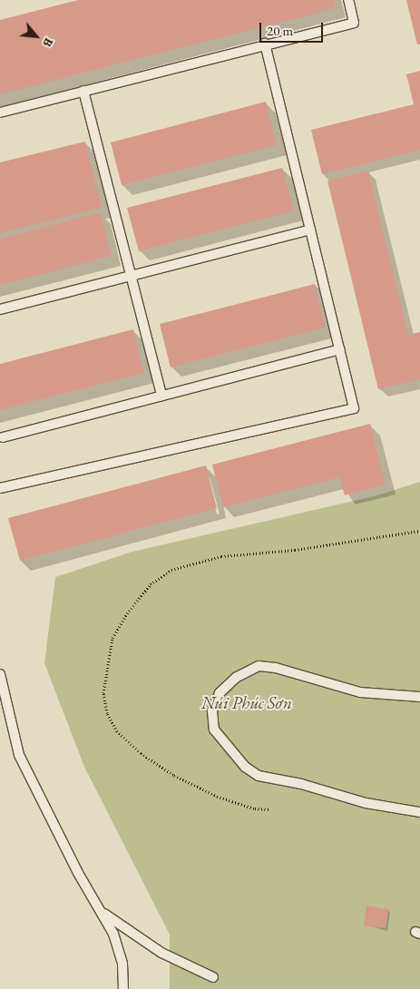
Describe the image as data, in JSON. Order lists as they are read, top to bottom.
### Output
{
  "parks": ["Núi Phúc Sơn"],
  "scale_bar": "20 m",
  "north": "bottom right"
}
